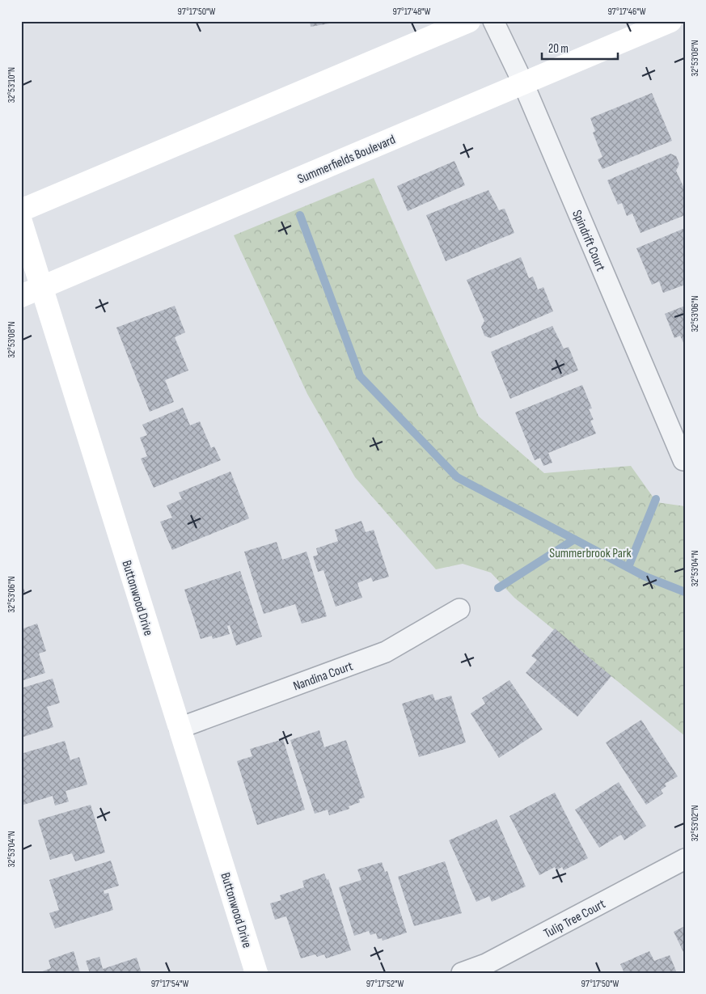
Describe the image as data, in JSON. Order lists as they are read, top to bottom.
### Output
{
  "streets": {
    "street": [
      "Summerfields Boulevard",
      "Spindrift Court",
      "Buttonwood Drive",
      "Nandina Court",
      "Tulip Tree Court"
    ]
  },
  "crossings": [
    ["Summerfields Boulevard", "Spindrift Court"],
    ["Summerfields Boulevard", "Buttonwood Drive"],
    ["Buttonwood Drive", "Nandina Court"]
  ],
  "parks": ["Summerbrook Park"],
  "scale_bar": "20 m",
  "coordinates": [
    "97°17'50\"W",
    "97°17'48\"W",
    "97°17'46\"W",
    "32°53'08\"N",
    "32°53'10\"N",
    "32°53'06\"N",
    "32°53'04\"N",
    "32°53'02\"N",
    "97°17'54\"W",
    "97°17'52\"W"
  ]
}
